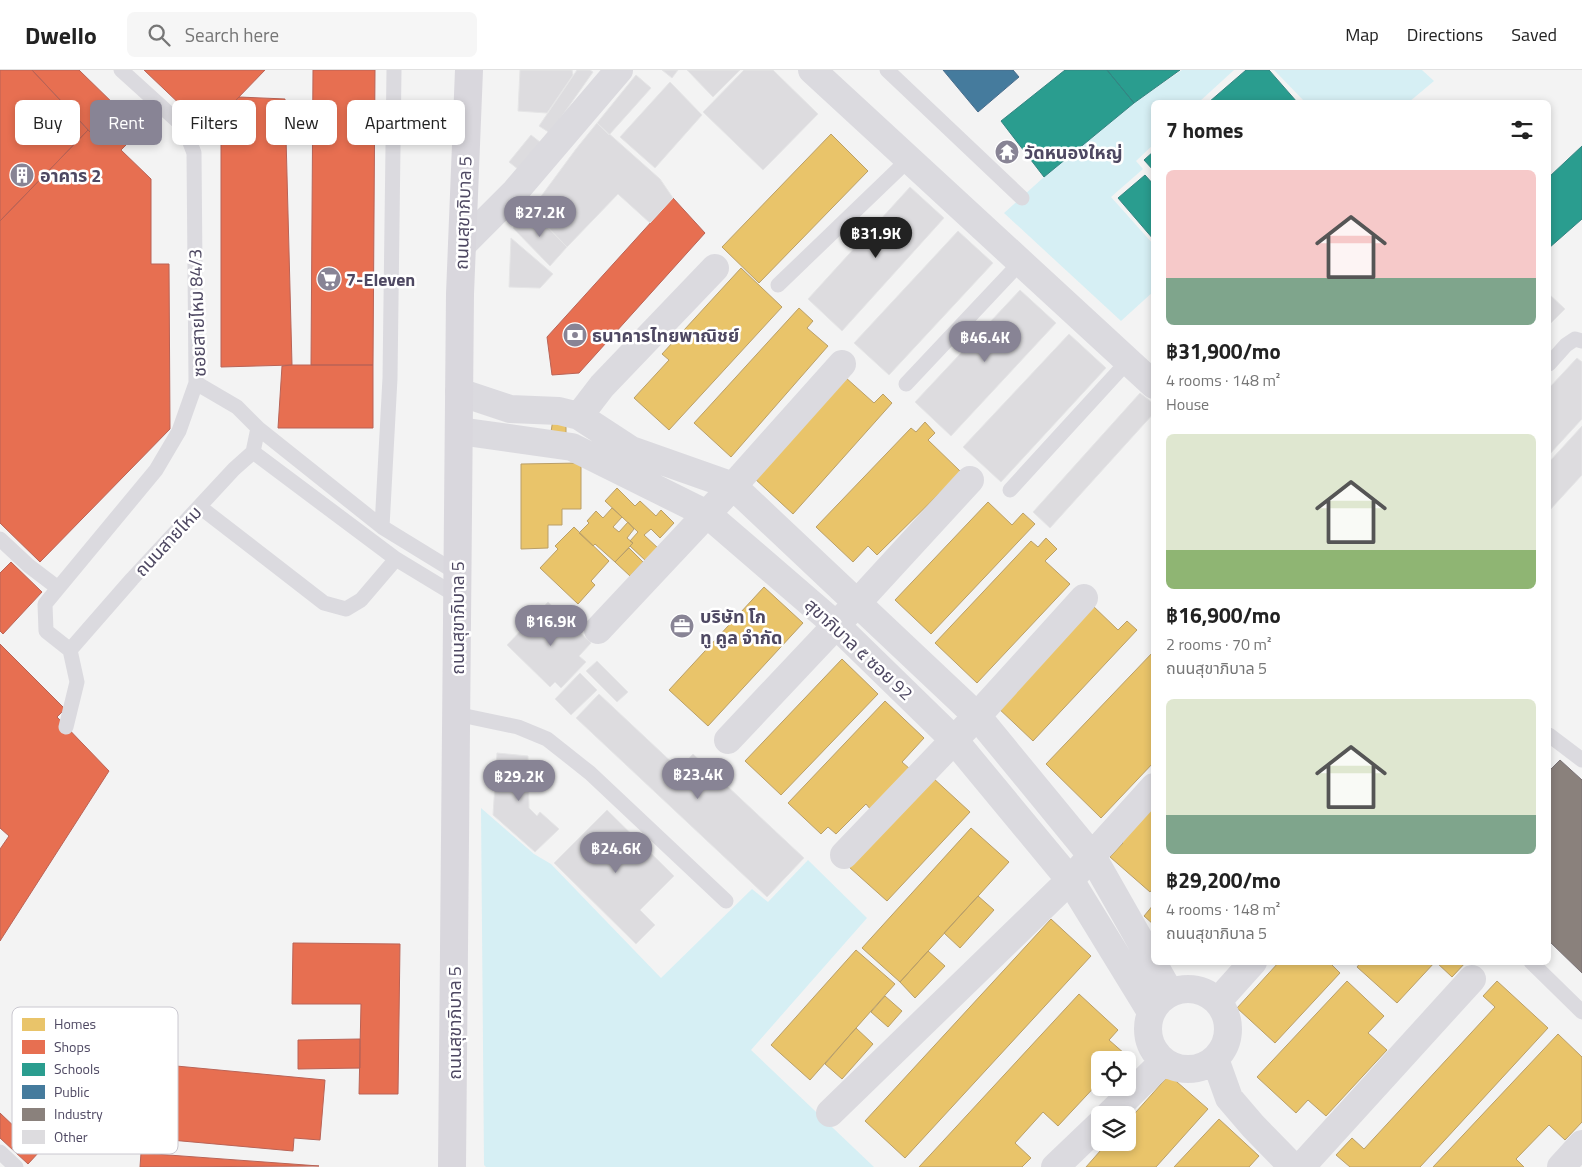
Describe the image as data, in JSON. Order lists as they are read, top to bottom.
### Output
{
  "streets": {
    "main road": ["ถนนสุขาภิบาล 5"],
    "street": ["สุขาภิบาล ๕ ซอย 92"],
    "lane": ["ซอยสายไหม 84/3", "ถนนสายไหม"]
  },
  "crossings": [
    ["ถนนสุขาภิบาล 5", "ซอยสายไหม 84/3"],
    ["ถนนสุขาภิบาล 5", "สุขาภิบาล ๕ ซอย 92"]
  ],
  "places": {
    "temple": ["วัดหนองใหญ่"],
    "building": ["อาคาร 2"],
    "supermarket": ["7-Eleven"],
    "bank": ["ธนาคารไทยพาณิชย์"],
    "office": ["บริษัท โก ทู คูล จำกัด"]
  },
  "legend": [
    "Homes",
    "Shops",
    "Schools",
    "Public",
    "Industry",
    "Other"
  ],
  "page": {
    "header": "Dwello",
    "search": "Search here",
    "nav": ["Map", "Directions", "Saved"],
    "chip": [
      "Buy",
      "Rent",
      "Filters",
      "New",
      "Apartment"
    ],
    "heading": "7 homes",
    "list": [
      {
        "name": "฿31,900/mo",
        "note": "4 rooms · 148 m² · House"
      },
      {
        "name": "฿16,900/mo",
        "note": "2 rooms · 70 m² · ถนนสุขาภิบาล 5"
      },
      {
        "name": "฿29,200/mo",
        "note": "4 rooms · 148 m² · ถนนสุขาภิบาล 5"
      }
    ],
    "price": [
      "฿27.2K",
      "฿31.9K",
      "฿46.4K",
      "฿16.9K",
      "฿23.4K",
      "฿29.2K",
      "฿24.6K"
    ]
  }
}
